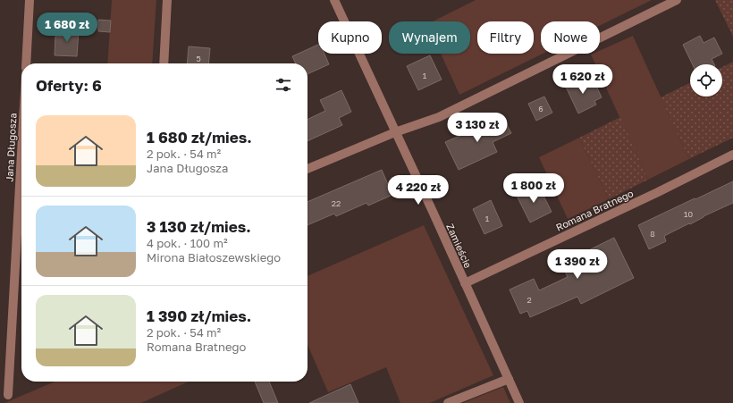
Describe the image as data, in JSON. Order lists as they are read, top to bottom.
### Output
{
  "streets": {
    "street": ["Jana Długosza", "Romana Bratnego", "Zamieście"]
  },
  "crossings": [
    ["Romana Bratnego", "Zamieście"]
  ],
  "house_numbers": [
    "5",
    "1",
    "6",
    "22",
    "10",
    "1",
    "8",
    "2"
  ],
  "page": {
    "price": [
      "1 680 zł",
      "1 620 zł",
      "3 130 zł",
      "1 800 zł",
      "4 220 zł",
      "1 390 zł"
    ],
    "chip": [
      "Kupno",
      "Wynajem",
      "Filtry",
      "Nowe"
    ],
    "heading": "Oferty: 6",
    "list": [
      {
        "name": "1 680 zł/mies.",
        "note": "2 pok. · 54 m² · Jana Długosza"
      },
      {
        "name": "3 130 zł/mies.",
        "note": "4 pok. · 100 m² · Mirona Białoszewskiego"
      },
      {
        "name": "1 390 zł/mies.",
        "note": "2 pok. · 54 m² · Romana Bratnego"
      }
    ]
  }
}
